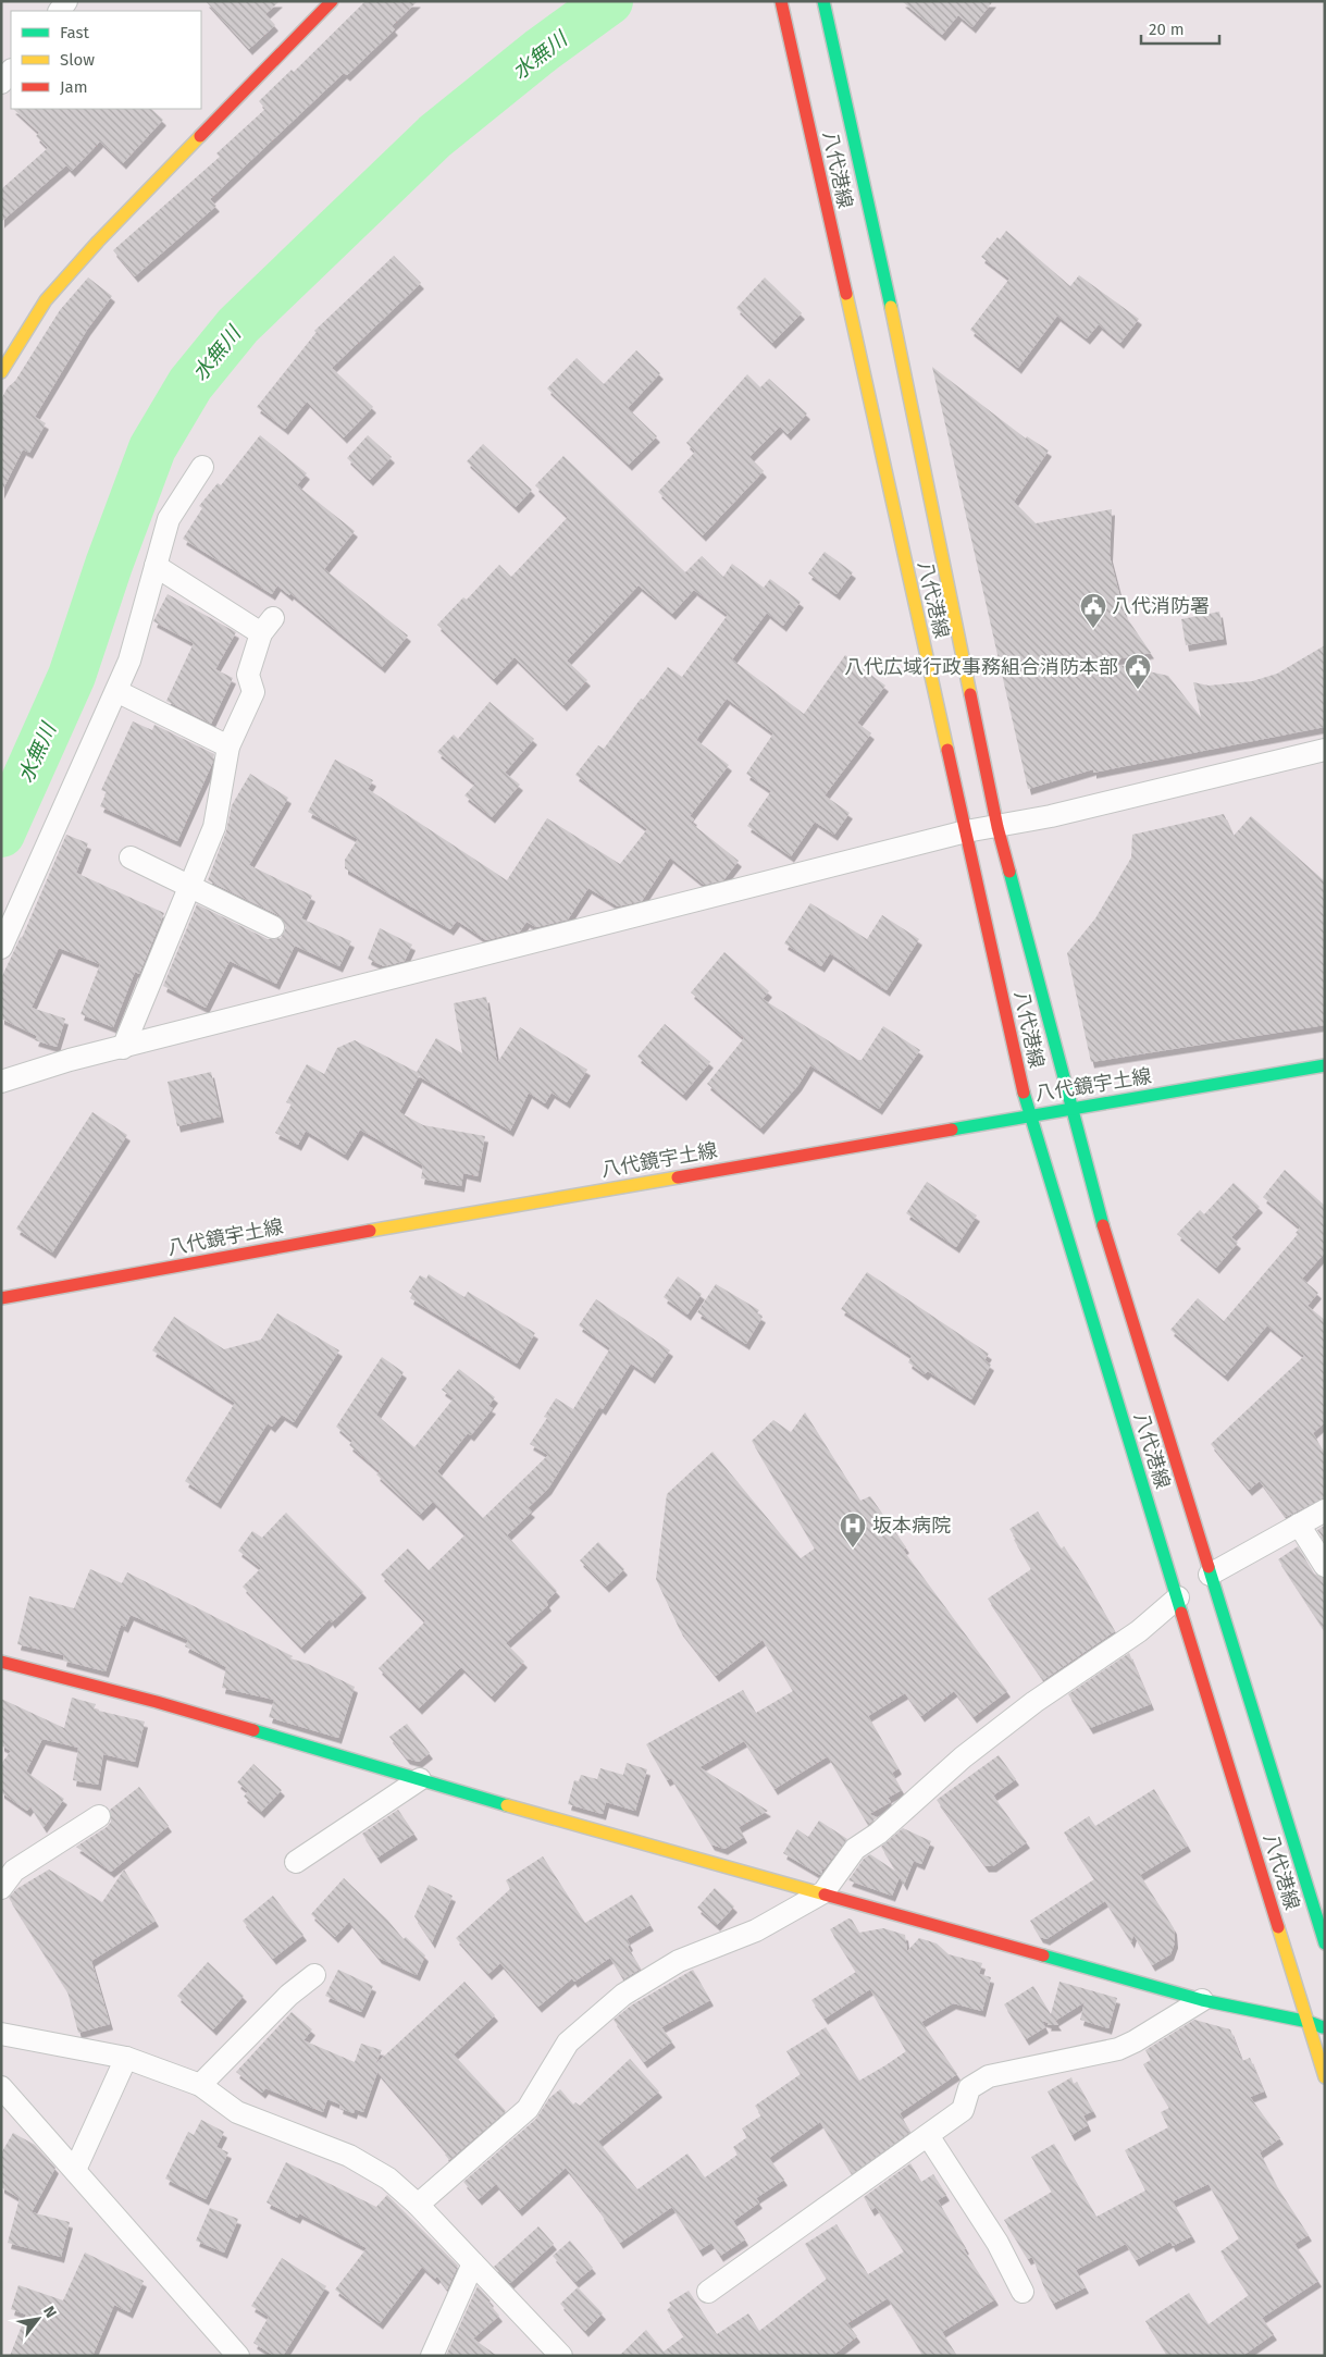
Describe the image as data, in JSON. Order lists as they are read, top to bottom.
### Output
{
  "streets": {
    "main road": ["八代港線", "八代鏡宇土線"]
  },
  "crossings": [
    ["八代港線", "八代鏡宇土線"]
  ],
  "water": ["水無川"],
  "places": {
    "public building": ["八代消防署", "八代広域行政事務組合消防本部"],
    "hospital": ["坂本病院"]
  },
  "legend": ["Fast", "Slow", "Jam"],
  "scale_bar": "20 m",
  "north": "top right"
}
